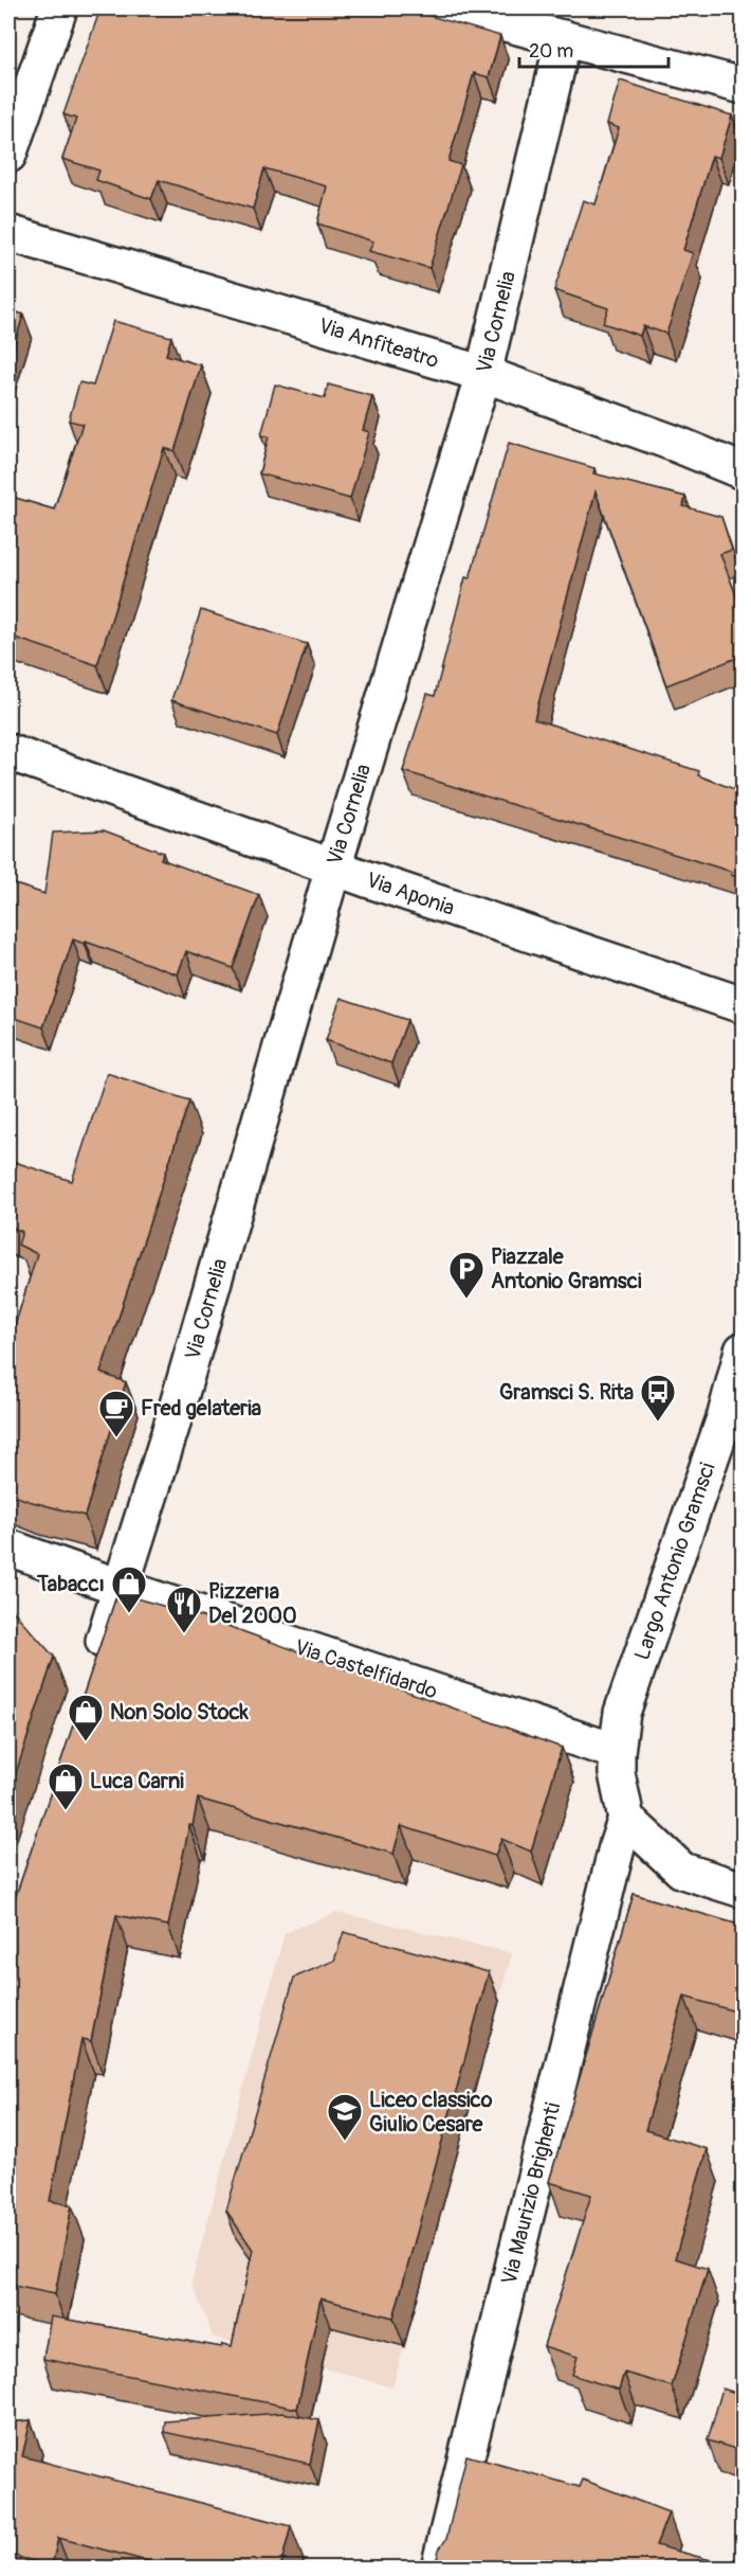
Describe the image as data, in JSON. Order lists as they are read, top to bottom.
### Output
{
  "streets": {
    "street": [
      "Via Cornelia",
      "Via Anfiteatro",
      "Via Aponia",
      "Largo Antonio Gramsci",
      "Via Castelfidardo",
      "Via Maurizio Brighenti"
    ]
  },
  "crossings": [
    ["Via Cornelia", "Via Anfiteatro"],
    ["Via Cornelia", "Via Aponia"],
    ["Via Cornelia", "Via Castelfidardo"],
    ["Largo Antonio Gramsci", "Via Castelfidardo"],
    ["Largo Antonio Gramsci", "Via Maurizio Brighenti"]
  ],
  "places": {
    "parking": ["Piazzale Antonio Gramsci"],
    "bus stop": ["Gramsci S. Rita"],
    "cafe": ["Fred gelateria"],
    "shop": ["Tabaccı", "Non Solo Stock", "Luca Carni"],
    "restaurant": ["Pizzerıa Del 2000"],
    "school or university": ["Liceo classico Giulio Cesare"]
  },
  "scale_bar": "20 m"
}
